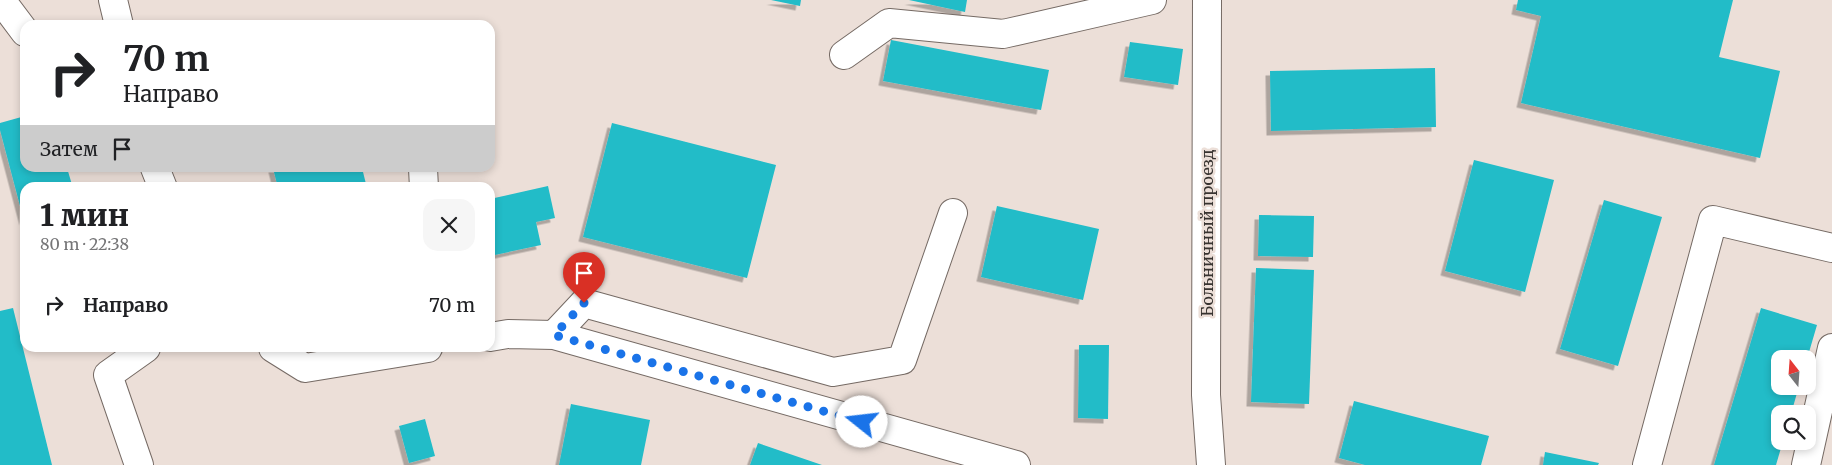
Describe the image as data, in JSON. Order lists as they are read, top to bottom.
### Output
{
  "streets": {
    "street": ["Больничный проезд"]
  },
  "north": "top",
  "page": {
    "turn": ["70 m", "Направо"],
    "then": "Затем",
    "heading": ["1 мин", "80 m · 22:38"],
    "list": [
      {
        "name": "Направо",
        "value": "70 m"
      }
    ]
  }
}
